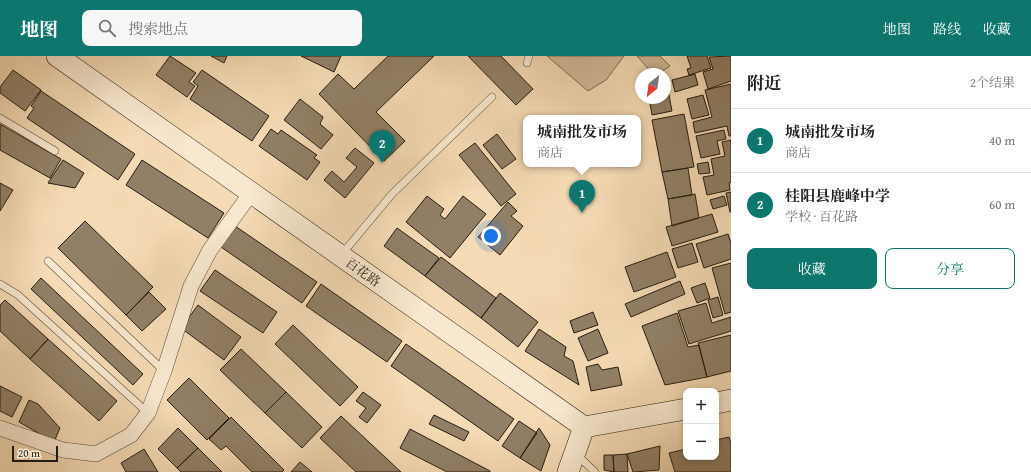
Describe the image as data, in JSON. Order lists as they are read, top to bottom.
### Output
{
  "streets": {
    "main road": ["百花路"]
  },
  "scale_bar": "20 m",
  "north": "bottom left",
  "page": {
    "header": "地图",
    "search": "搜索地点",
    "nav": ["地图", "路线", "收藏"],
    "heading": ["附近", "2个结果"],
    "list": [
      {
        "mark": "1",
        "name": "城南批发市场",
        "note": "商店",
        "value": "40 m"
      },
      {
        "mark": "2",
        "name": "桂阳县鹿峰中学",
        "note": "学校 · 百花路",
        "value": "60 m"
      }
    ],
    "popup": ["城南批发市场", "商店"],
    "pins": ["2", "1"],
    "buttons": ["收藏", "分享"],
    "map_buttons": ["+", "−"],
    "scale": "20 m"
  }
}
